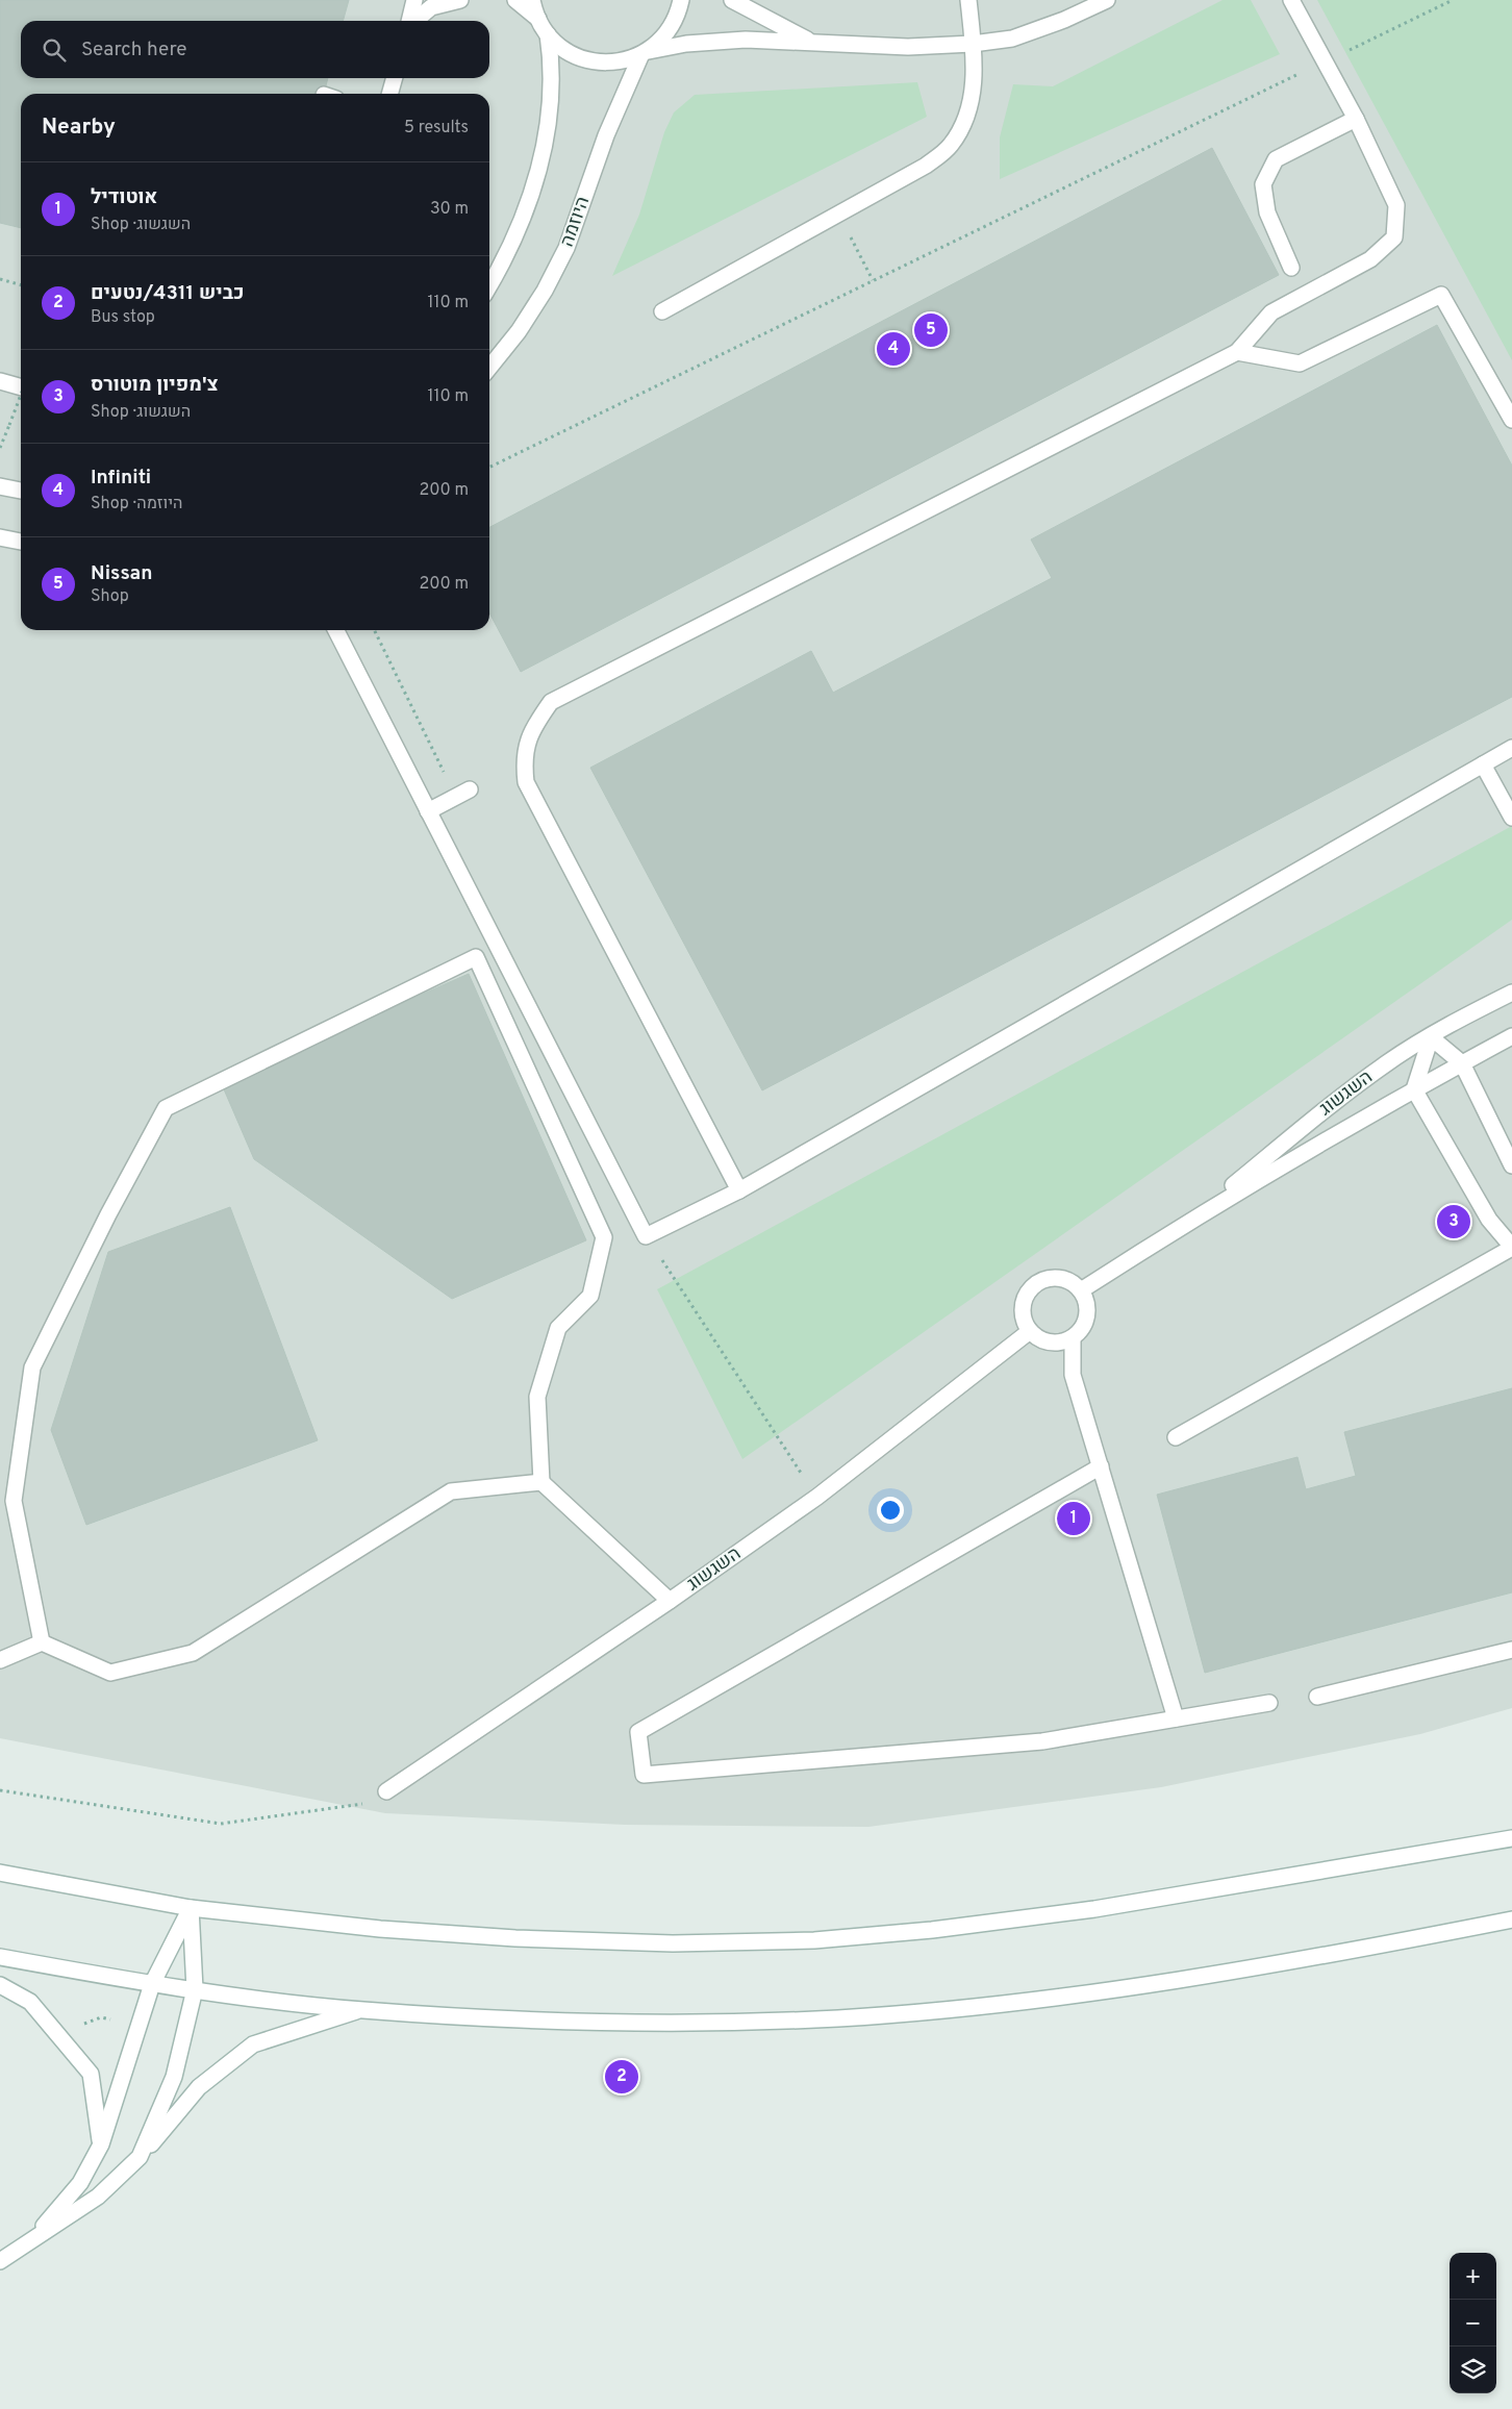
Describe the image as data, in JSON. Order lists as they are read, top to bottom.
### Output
{
  "streets": {
    "street": ["היוזמה", "השגשוג"]
  },
  "page": {
    "search": "Search here",
    "heading": ["Nearby", "5 results"],
    "list": [
      {
        "mark": "1",
        "name": "אוטודיל",
        "note": "Shop · השגשוג",
        "value": "30 m"
      },
      {
        "mark": "2",
        "name": "כביש 4311/נטעים",
        "note": "Bus stop",
        "value": "110 m"
      },
      {
        "mark": "3",
        "name": "צ'מפיון מוטורס",
        "note": "Shop · השגשוג",
        "value": "110 m"
      },
      {
        "mark": "4",
        "name": "Infiniti",
        "note": "Shop · היוזמה",
        "value": "200 m"
      },
      {
        "mark": "5",
        "name": "Nissan",
        "note": "Shop",
        "value": "200 m"
      }
    ],
    "pins": [
      "5",
      "4",
      "3",
      "1",
      "2"
    ],
    "map_buttons": ["+", "−"]
  }
}
